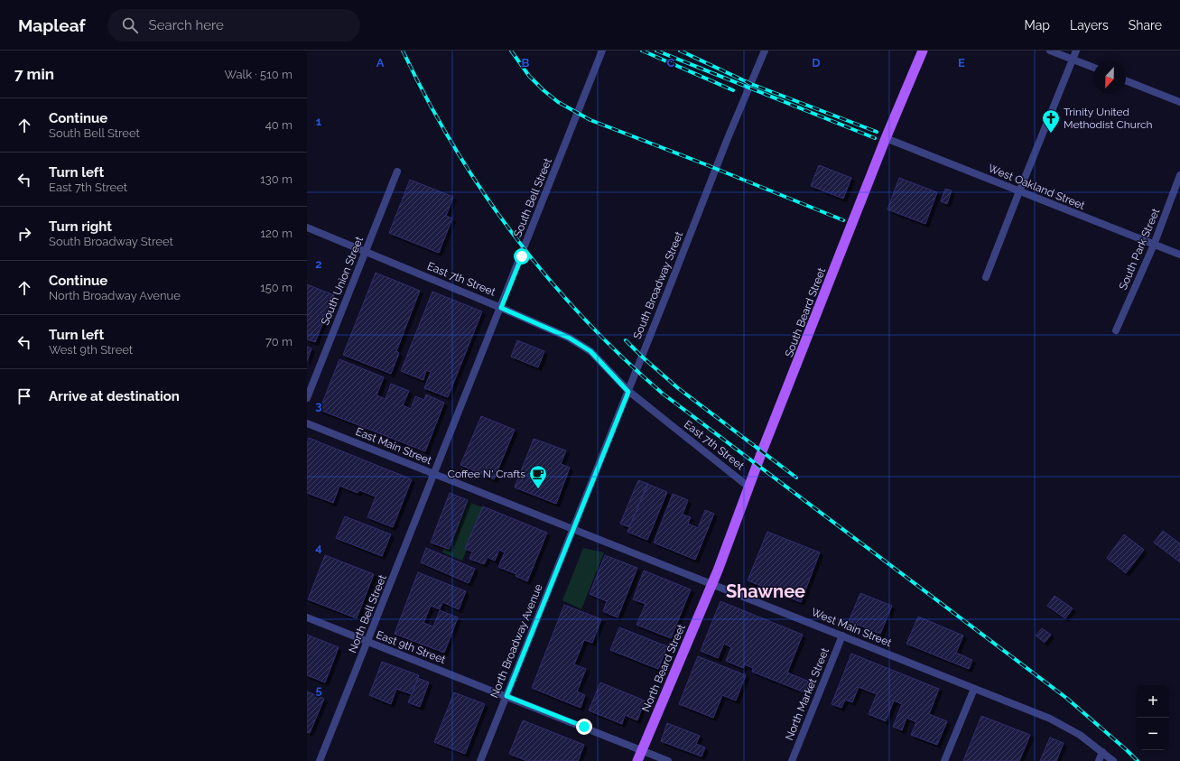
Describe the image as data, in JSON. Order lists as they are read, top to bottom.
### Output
{
  "streets": {
    "main road": ["South Beard Street", "North Beard Street"],
    "street": [
      "West Oakland Street",
      "South Bell Street",
      "South Park Street",
      "East 7th Street",
      "South Union Street",
      "South Broadway Street",
      "East Main Street",
      "North Bell Street",
      "West Main Street",
      "North Broadway Avenue",
      "East 9th Street",
      "North Market Street"
    ]
  },
  "crossings": [
    ["West Oakland Street", "South Park Street"],
    ["West Oakland Street", "South Beard Street"],
    ["South Bell Street", "East 7th Street"],
    ["South Bell Street", "East Main Street"],
    ["South Bell Street", "North Bell Street"],
    ["East 7th Street", "South Union Street"],
    ["East 7th Street", "South Broadway Street"],
    ["East 7th Street", "South Beard Street"],
    ["South Broadway Street", "East Main Street"],
    ["South Broadway Street", "West Main Street"],
    ["South Broadway Street", "North Broadway Avenue"],
    ["South Beard Street", "West Main Street"],
    ["South Beard Street", "North Beard Street"],
    ["East Main Street", "North Bell Street"],
    ["East Main Street", "West Main Street"],
    ["East Main Street", "North Broadway Avenue"],
    ["North Bell Street", "East 9th Street"],
    ["West Main Street", "North Broadway Avenue"],
    ["West Main Street", "North Beard Street"],
    ["West Main Street", "North Market Street"],
    ["North Broadway Avenue", "East 9th Street"],
    ["East 9th Street", "North Beard Street"]
  ],
  "districts": ["Shawnee"],
  "places": {
    "church": ["Trinity United Methodist Church"],
    "cafe": ["Coffee N' Crafts"]
  },
  "north": "bottom",
  "page": {
    "header": "Mapleaf",
    "search": "Search here",
    "nav": ["Map", "Layers", "Share"],
    "heading": ["7 min", "Walk · 510 m"],
    "list": [
      ["Continue", "South Bell Street", "40 m"],
      ["Turn left", "East 7th Street", "130 m"],
      ["Turn right", "South Broadway Street", "120 m"],
      ["Continue", "North Broadway Avenue", "150 m"],
      ["Turn left", "West 9th Street", "70 m"],
      "Arrive at destination"
    ],
    "map_buttons": ["+", "−"]
  },
  "grid": {
    "columns": [
      "A",
      "B",
      "C",
      "D",
      "E"
    ],
    "rows": [
      "1",
      "2",
      "3",
      "4",
      "5"
    ]
  }
}
